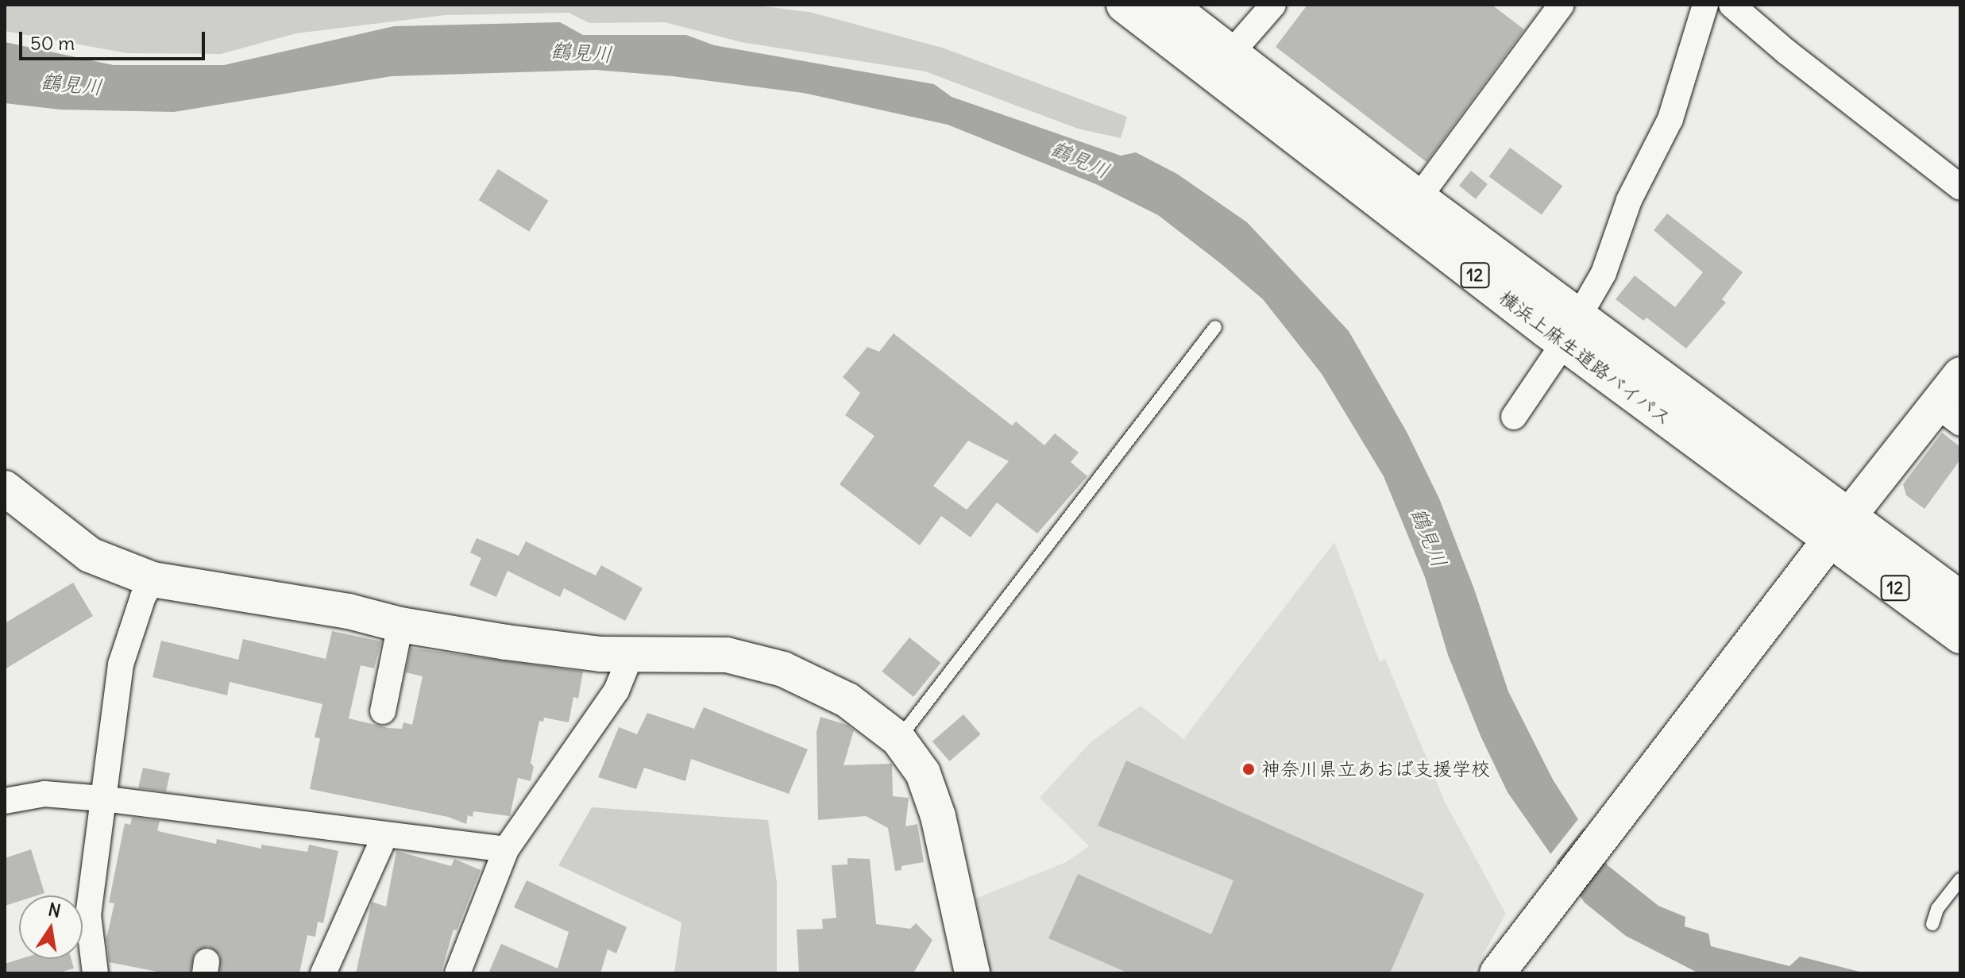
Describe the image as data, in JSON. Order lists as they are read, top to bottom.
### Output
{
  "streets": {
    "street": ["12", "横浜上麻生道路バイパス"]
  },
  "water": ["鶴見川"],
  "places": ["神奈川県立あおば支援学校"],
  "scale_bar": "50 m",
  "north": "top"
}
